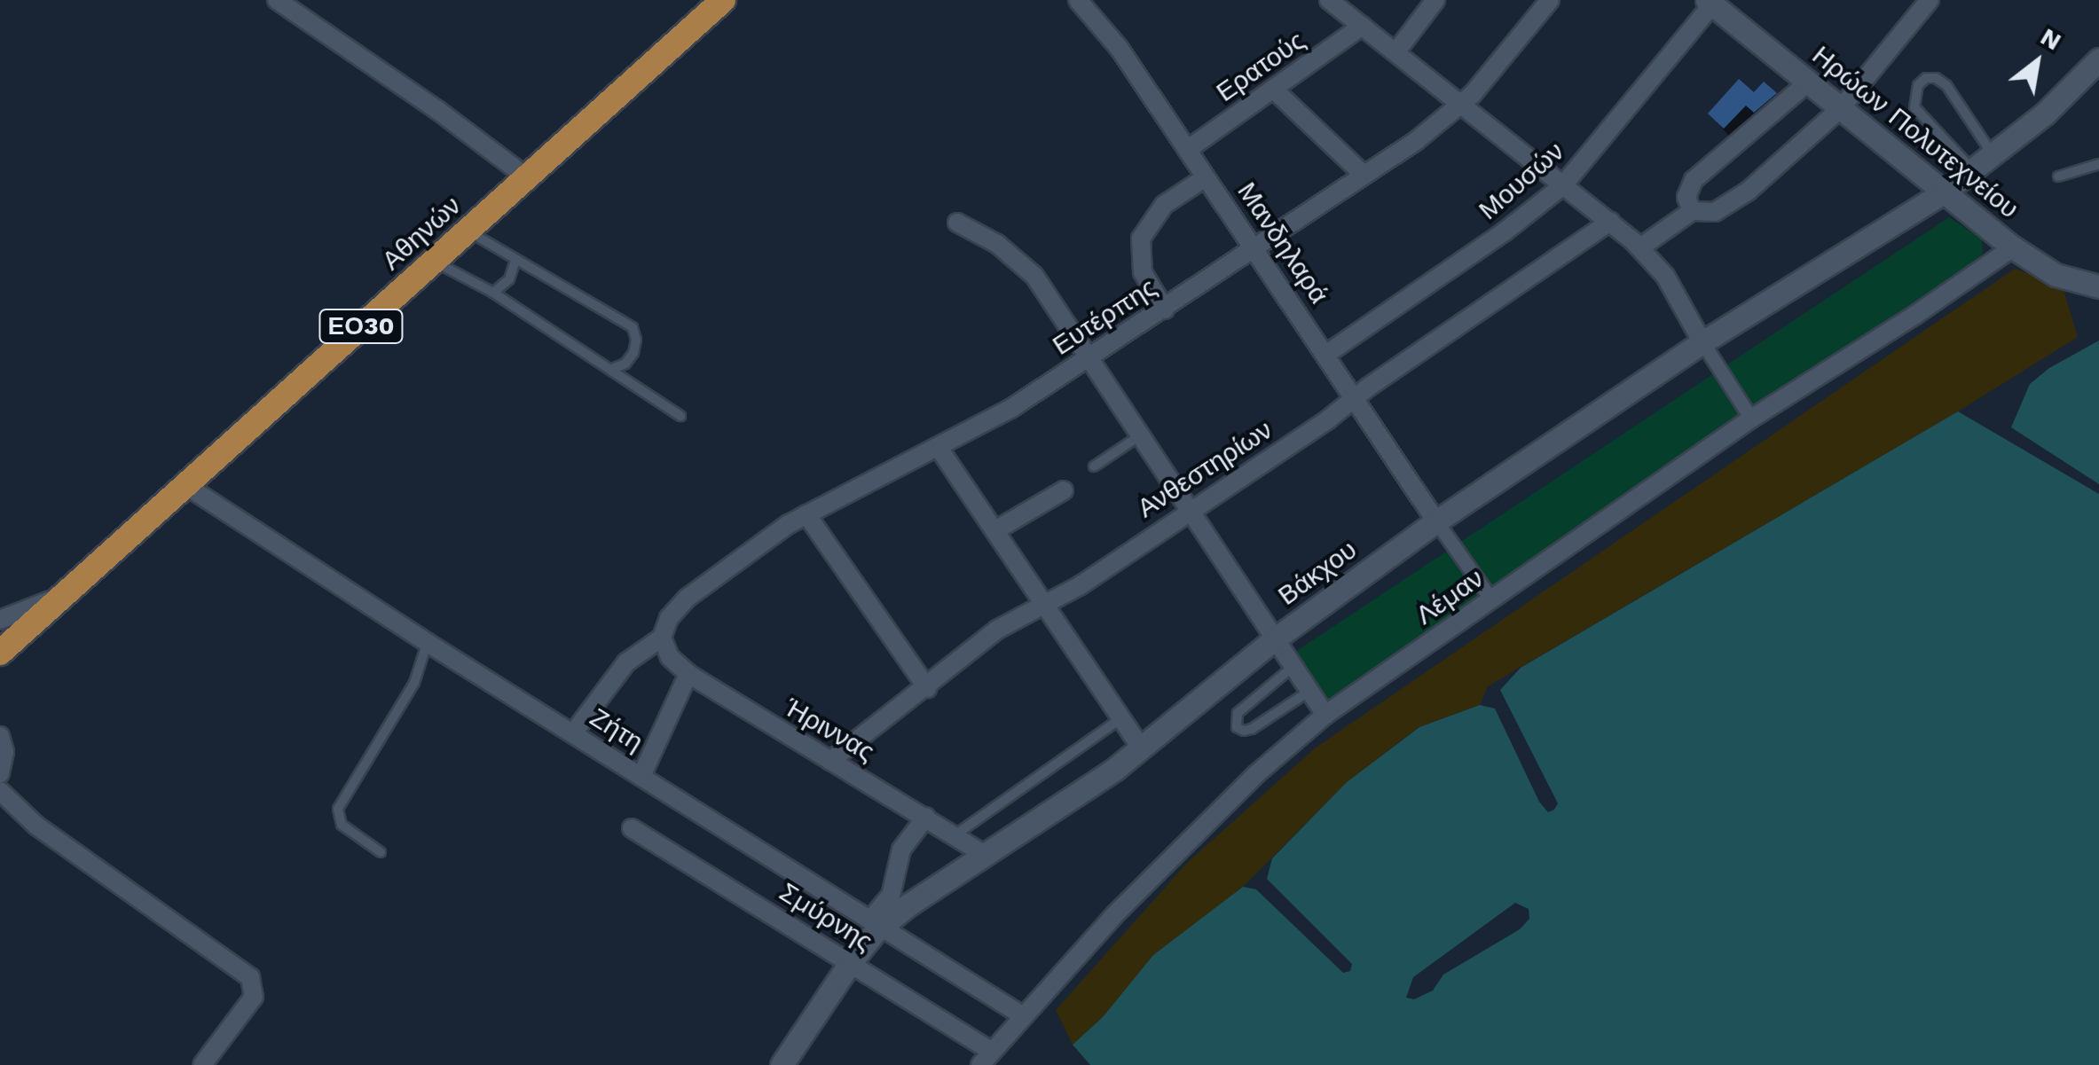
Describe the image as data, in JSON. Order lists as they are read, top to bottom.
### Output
{
  "streets": {
    "main road": ["Αθηνών", "ΕΟ30"],
    "street": [
      "Ερατούς",
      "Ηρώων Πολυτεχνείου",
      "Μουσών",
      "Μανδηλαρά",
      "Ευτέρπης",
      "Ανθεστηρίων",
      "Βάκχου",
      "Λέμαν",
      "Ζήτη",
      "Ήριννας",
      "Σμύρνης"
    ]
  },
  "crossings": [
    ["Ερατούς", "Μανδηλαρά"],
    ["Ηρώων Πολυτεχνείου", "Μουσών"],
    ["Ηρώων Πολυτεχνείου", "Βάκχου"],
    ["Ηρώων Πολυτεχνείου", "Λέμαν"],
    ["Μουσών", "Μανδηλαρά"],
    ["Αθηνών", "Ζήτη"],
    ["Μανδηλαρά", "Ευτέρπης"],
    ["Μανδηλαρά", "Ανθεστηρίων"],
    ["Μανδηλαρά", "Βάκχου"],
    ["Ευτέρπης", "Ήριννας"],
    ["Ανθεστηρίων", "Ήριννας"],
    ["Βάκχου", "Ζήτη"],
    ["Βάκχου", "Ήριννας"],
    ["Βάκχου", "Σμύρνης"],
    ["Λέμαν", "Ζήτη"],
    ["Λέμαν", "Σμύρνης"]
  ],
  "north": "top right"
}
